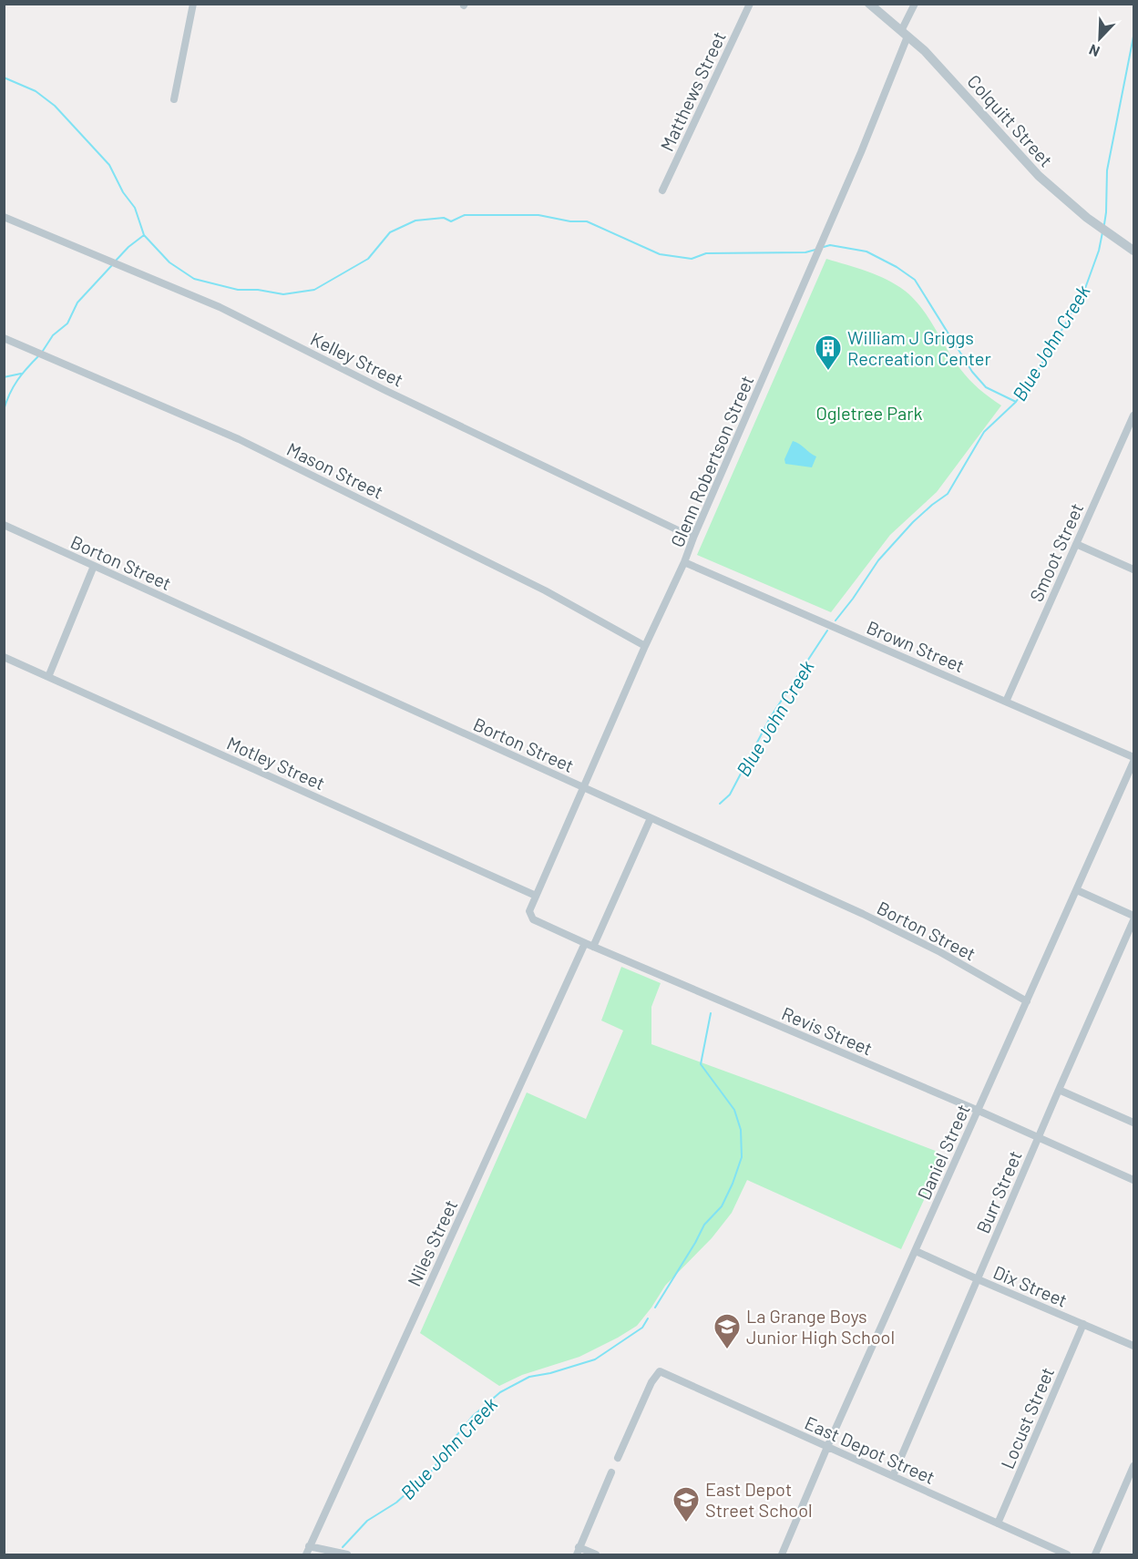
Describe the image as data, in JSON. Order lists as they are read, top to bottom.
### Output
{
  "streets": {
    "street": [
      "Matthews Street",
      "Colquitt Street",
      "Kelley Street",
      "Glenn Robertson Street",
      "Mason Street",
      "Smoot Street",
      "Borton Street",
      "Brown Street",
      "Motley Street",
      "Revis Street",
      "Daniel Street",
      "Burr Street",
      "Niles Street",
      "Dix Street",
      "Locust Street",
      "East Depot Street"
    ]
  },
  "crossings": [
    ["Colquitt Street", "Glenn Robertson Street"],
    ["Kelley Street", "Glenn Robertson Street"],
    ["Glenn Robertson Street", "Mason Street"],
    ["Glenn Robertson Street", "Borton Street"],
    ["Glenn Robertson Street", "Brown Street"],
    ["Glenn Robertson Street", "Motley Street"],
    ["Glenn Robertson Street", "Revis Street"],
    ["Smoot Street", "Brown Street"],
    ["Borton Street", "Daniel Street"],
    ["Borton Street", "Niles Street"],
    ["Motley Street", "Revis Street"],
    ["Revis Street", "Daniel Street"],
    ["Revis Street", "Burr Street"],
    ["Revis Street", "Niles Street"],
    ["Daniel Street", "Dix Street"],
    ["Daniel Street", "East Depot Street"],
    ["Burr Street", "Dix Street"],
    ["Burr Street", "East Depot Street"],
    ["Dix Street", "Locust Street"],
    ["Locust Street", "East Depot Street"]
  ],
  "water": ["Blue John Creek"],
  "parks": ["Ogletree Park"],
  "places": {
    "building": ["William J Griggs Recreation Center"],
    "school or university": ["La Grange Boys Junior High School", "East Depot Street School"]
  },
  "north": "bottom left"
}
